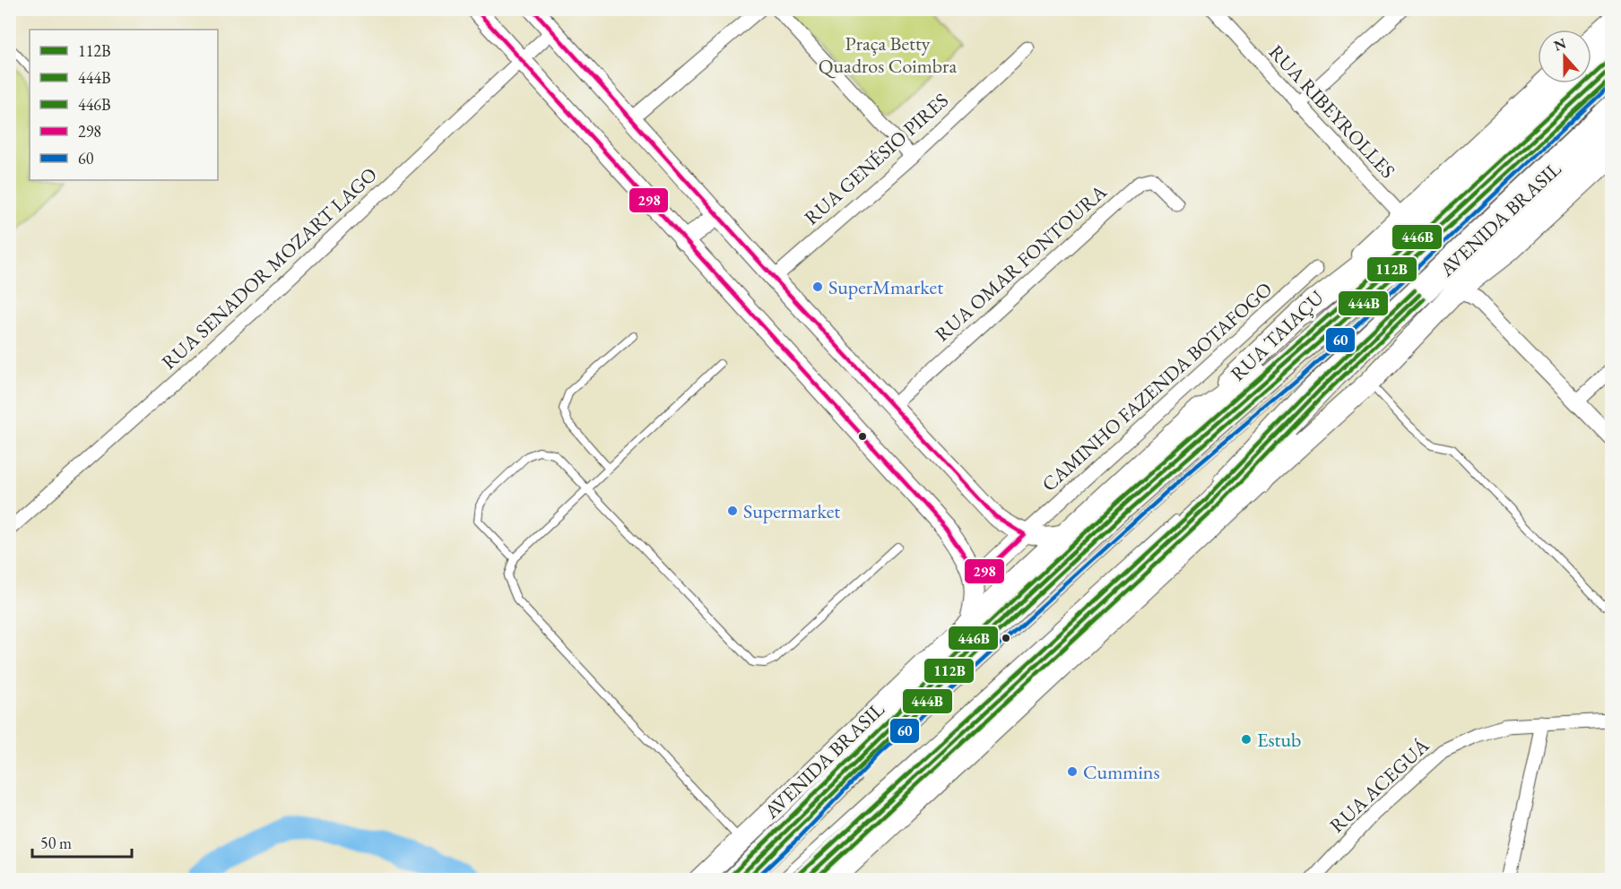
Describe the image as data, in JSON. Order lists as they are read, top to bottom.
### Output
{
  "streets": {
    "highway": ["AVENIDA BRASIL"],
    "main road": ["RUA TAIAÇU"],
    "street": [
      "RUA RIBEYROLLES",
      "RUA GENÉSIO PIRES",
      "RUA OMAR FONTOURA",
      "RUA SENADOR MOZART LAGO",
      "CAMINHO FAZENDA BOTAFOGO",
      "RUA ACEGUÁ"
    ]
  },
  "crossings": [
    ["RUA RIBEYROLLES", "RUA TAIAÇU"],
    ["AVENIDA BRASIL", "RUA TAIAÇU"]
  ],
  "parks": ["Praça Betty Quadros Coimbra"],
  "places": [
    "SuperMmarket",
    "Supermarket",
    "Estub",
    "Cummins"
  ],
  "lines": [
    "transit line 298",
    "transit line 446B",
    "transit line 112B",
    "transit line 444B",
    "transit line 60"
  ],
  "legend": [
    "112B",
    "444B",
    "446B",
    "298",
    "60"
  ],
  "scale_bar": "50 m",
  "north": "top"
}
